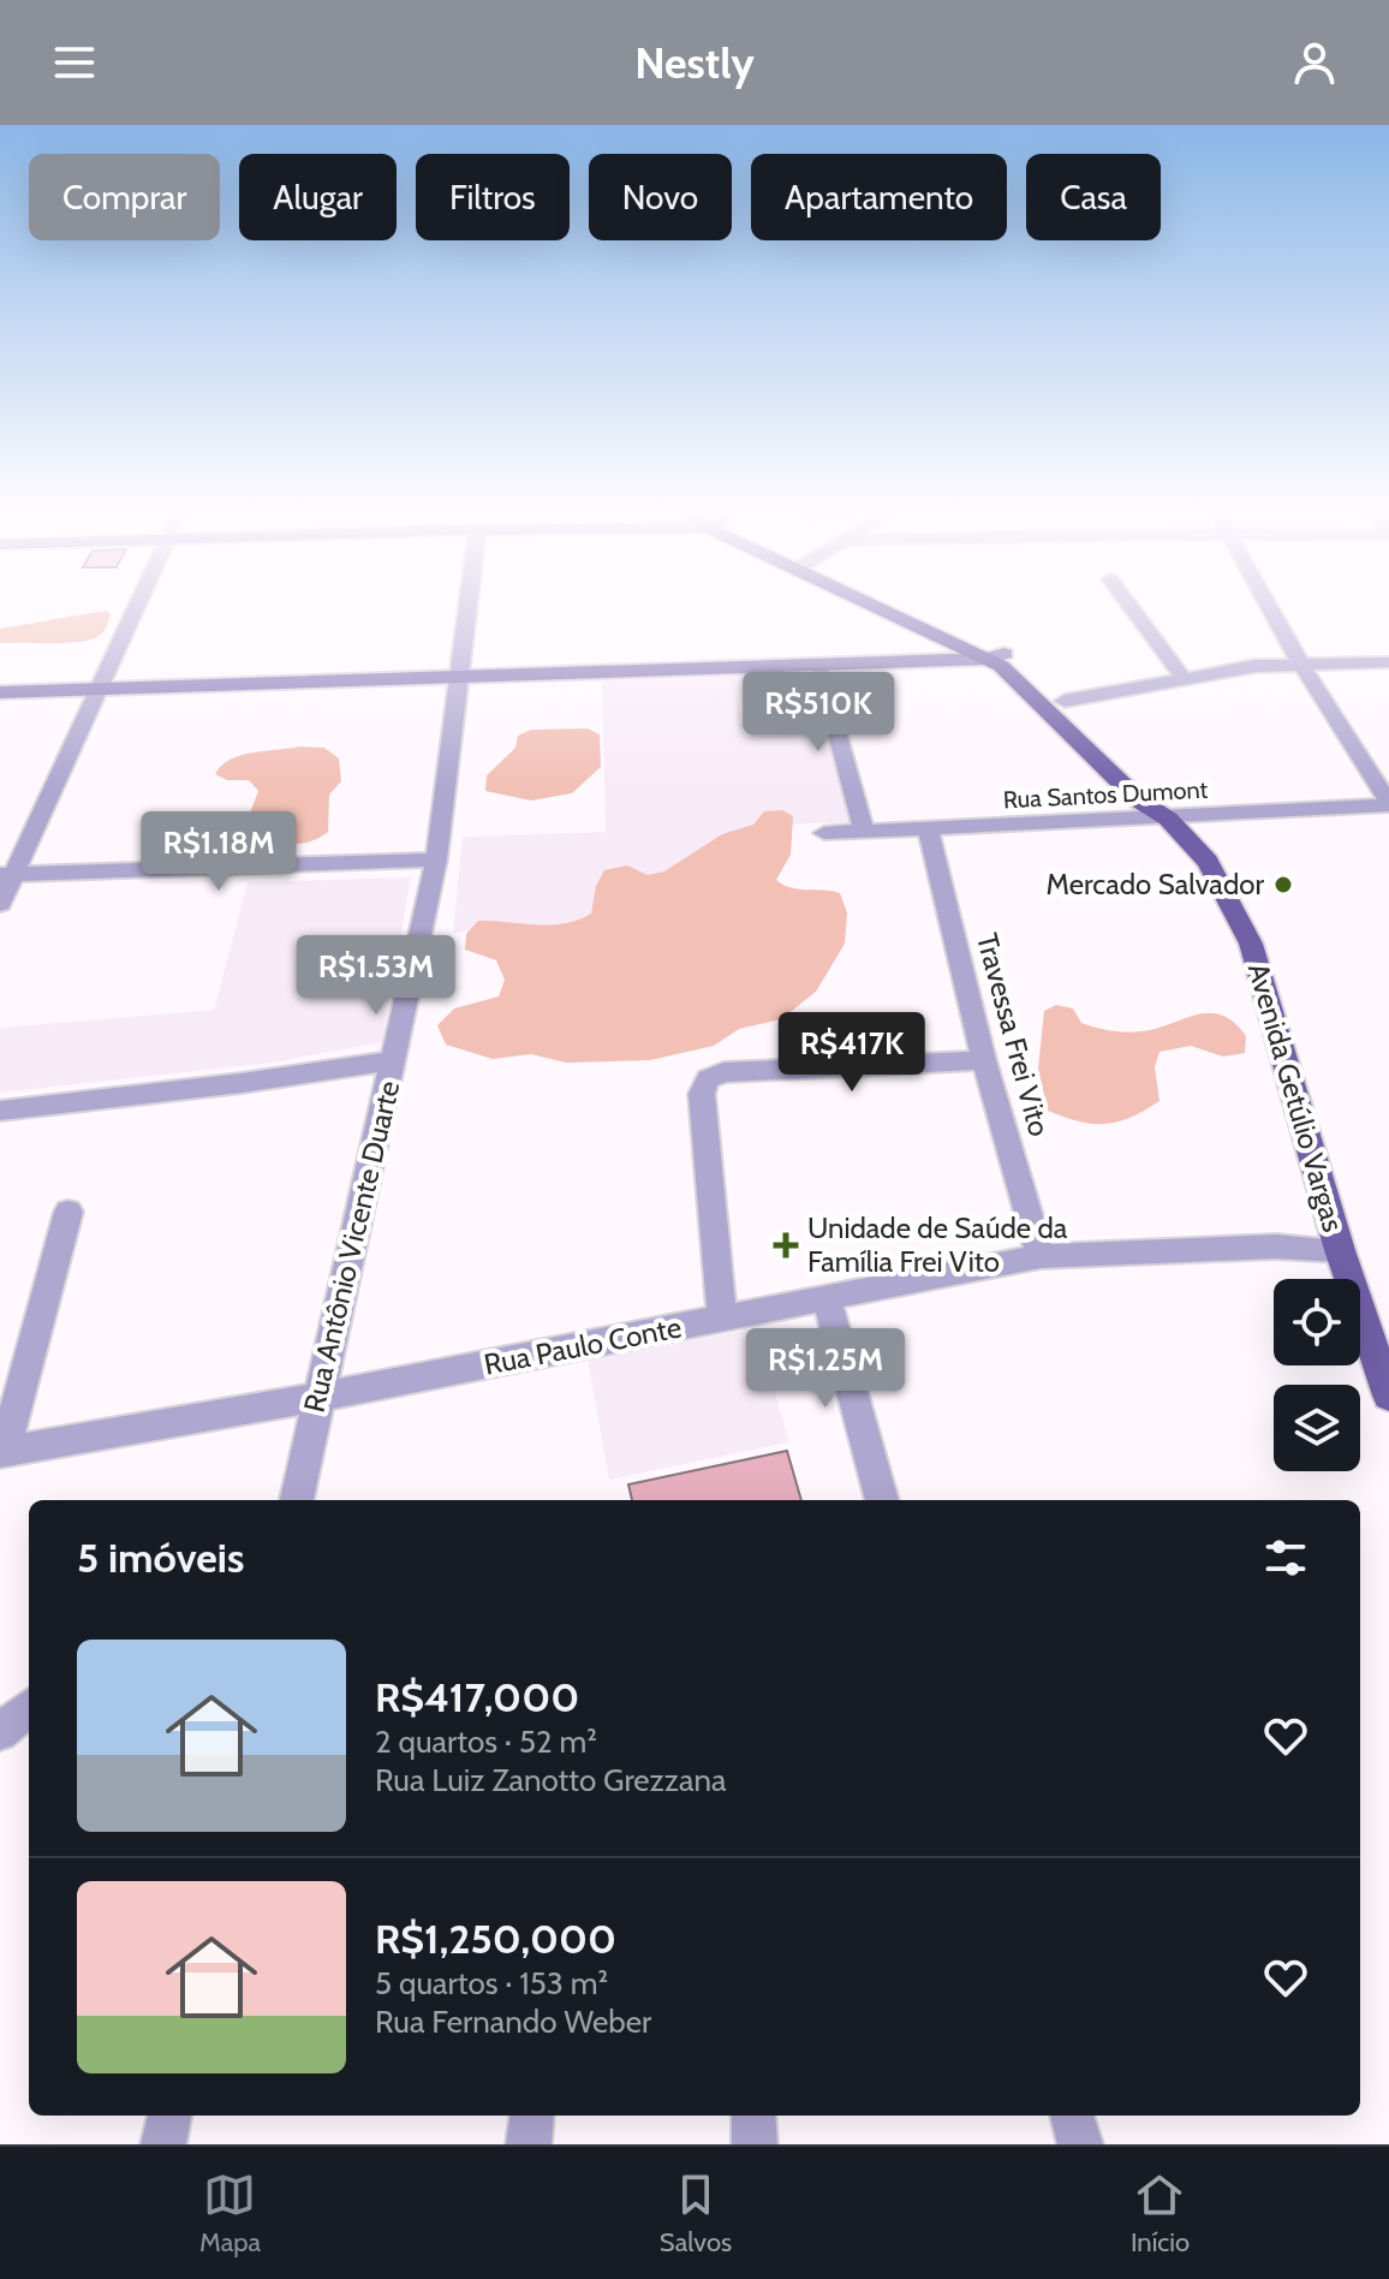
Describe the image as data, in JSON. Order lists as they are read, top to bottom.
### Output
{
  "streets": {
    "main road": ["Avenida Getúlio Vargas"],
    "street": [
      "Rua Santos Dumont",
      "Travessa Frei Vito",
      "Rua Antônio Vicente Duarte",
      "Rua Paulo Conte"
    ]
  },
  "crossings": [
    ["Rua Santos Dumont", "Travessa Frei Vito"],
    ["Rua Santos Dumont", "Avenida Getúlio Vargas"],
    ["Travessa Frei Vito", "Rua Paulo Conte"],
    ["Avenida Getúlio Vargas", "Rua Paulo Conte"],
    ["Rua Antônio Vicente Duarte", "Rua Paulo Conte"]
  ],
  "places": {
    "other": ["Mercado Salvador"],
    "health": ["Unidade de Saúde da Família Frei Vito"]
  },
  "page": {
    "header": "Nestly",
    "chip": [
      "Comprar",
      "Alugar",
      "Filtros",
      "Novo",
      "Apartamento",
      "Casa"
    ],
    "price": [
      "R$510K",
      "R$1.18M",
      "R$1.53M",
      "R$417K",
      "R$1.25M"
    ],
    "heading": "5 imóveis",
    "list": [
      {
        "name": "R$417,000",
        "note": "2 quartos · 52 m² · Rua Luiz Zanotto Grezzana"
      },
      {
        "name": "R$1,250,000",
        "note": "5 quartos · 153 m² · Rua Fernando Weber"
      }
    ],
    "tabs": ["Mapa", "Salvos", "Início"]
  }
}
